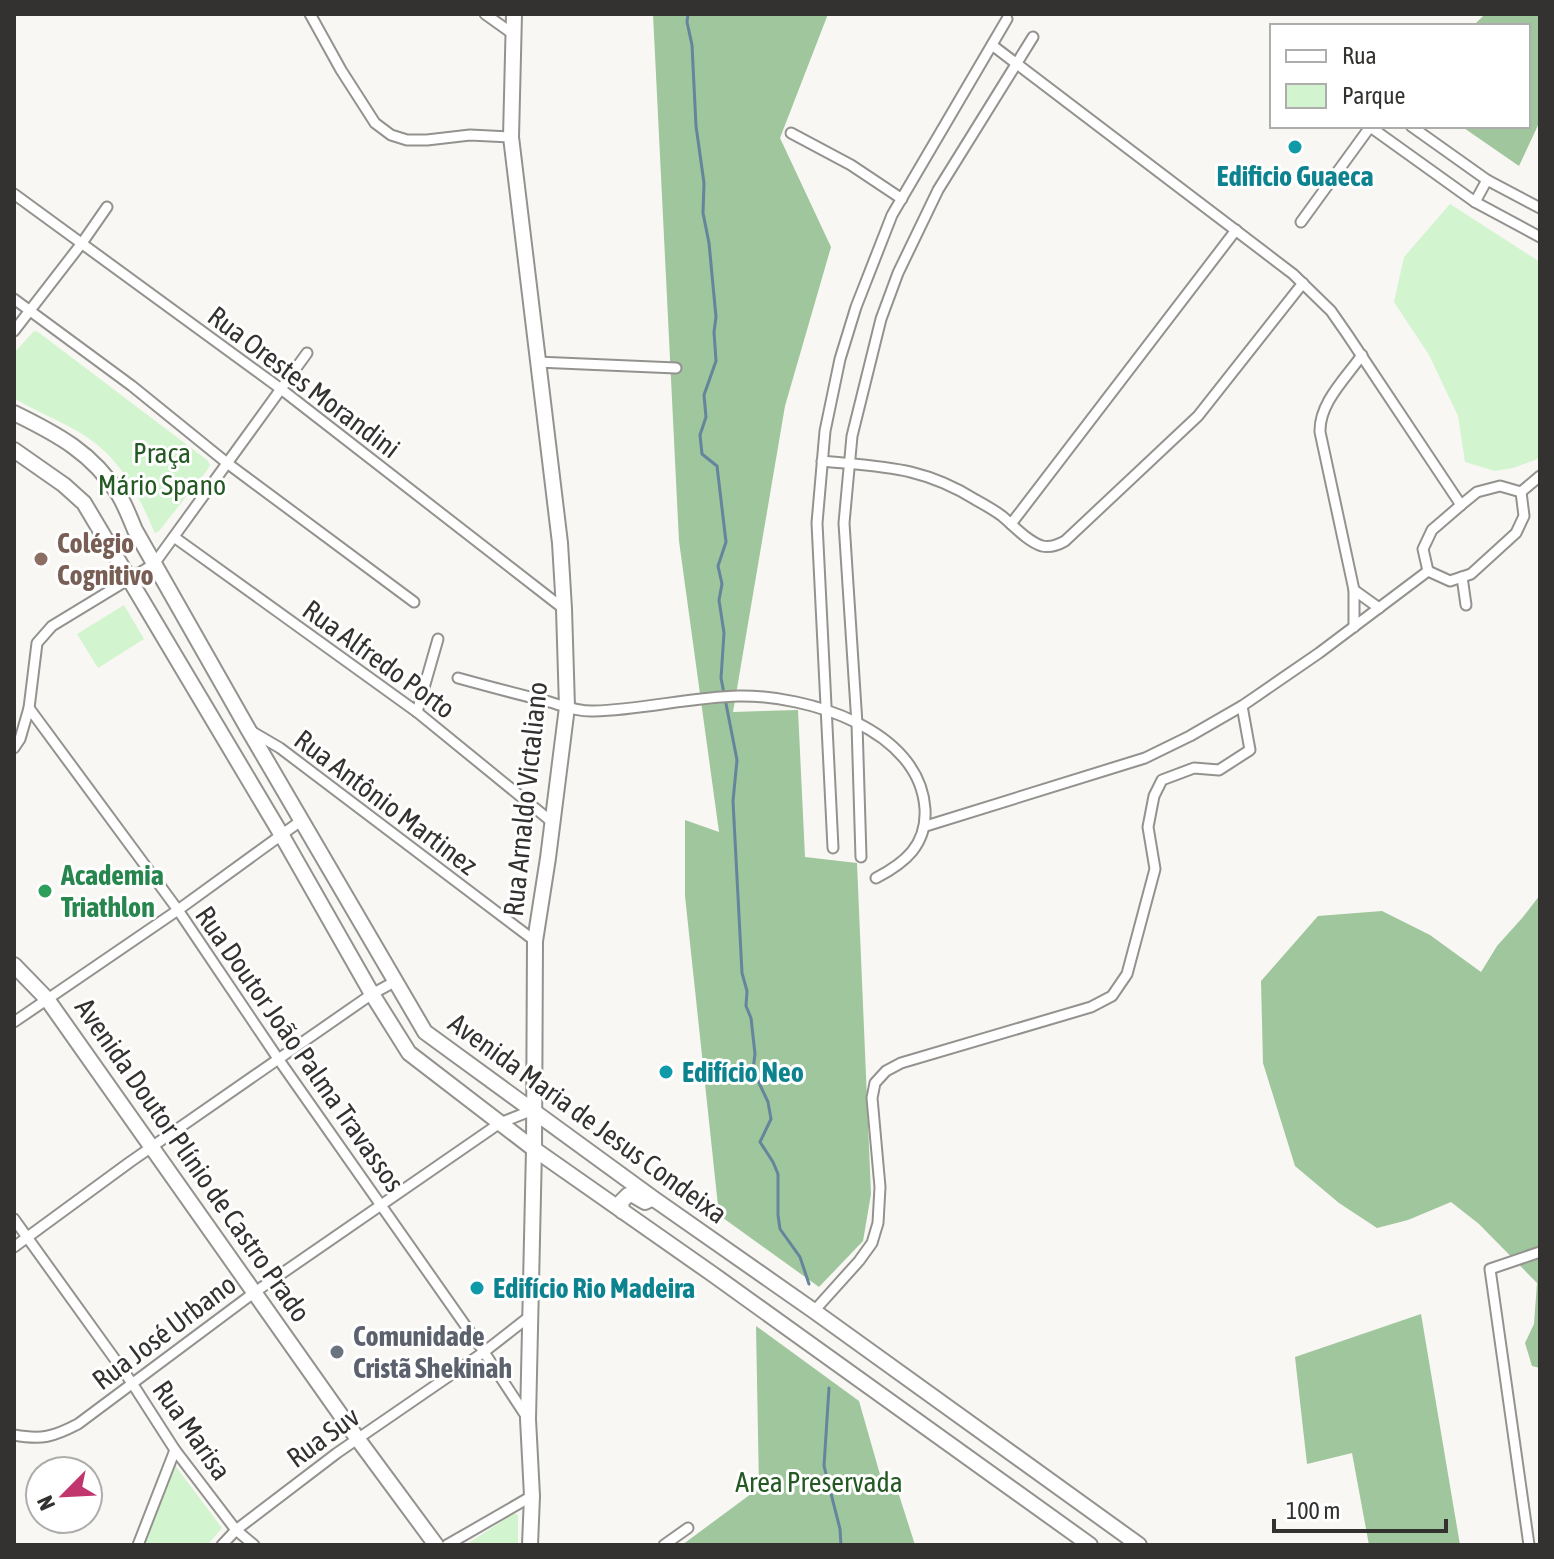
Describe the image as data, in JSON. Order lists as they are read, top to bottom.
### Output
{
  "streets": {
    "main road": ["Rua Arnaldo Victaliano", "Avenida Maria de Jesus Condeixa", "Avenida Doutor Plínio de Castro Prado"],
    "street": [
      "Rua Orestes Morandini",
      "Rua Alfredo Porto",
      "Rua Antônio Martinez",
      "Rua Doutor João Palma Travassos",
      "Rua José Urbano",
      "Rua Marisa",
      "Rua Suv"
    ]
  },
  "crossings": [
    ["Rua Orestes Morandini", "Rua Arnaldo Victaliano"],
    ["Rua Alfredo Porto", "Rua Arnaldo Victaliano"],
    ["Rua Arnaldo Victaliano", "Rua Antônio Martinez"],
    ["Rua Arnaldo Victaliano", "Rua Doutor João Palma Travassos"],
    ["Rua Arnaldo Victaliano", "Avenida Maria de Jesus Condeixa"],
    ["Rua Arnaldo Victaliano", "Rua José Urbano"],
    ["Rua Arnaldo Victaliano", "Rua Suv"],
    ["Rua Antônio Martinez", "Avenida Maria de Jesus Condeixa"],
    ["Rua Doutor João Palma Travassos", "Rua José Urbano"],
    ["Rua Doutor João Palma Travassos", "Rua Suv"],
    ["Avenida Maria de Jesus Condeixa", "Rua José Urbano"],
    ["Avenida Doutor Plínio de Castro Prado", "Rua José Urbano"],
    ["Avenida Doutor Plínio de Castro Prado", "Rua Suv"],
    ["Rua José Urbano", "Rua Marisa"],
    ["Rua Marisa", "Rua Suv"]
  ],
  "parks": ["Praça Mário Spano", "Area Preservada"],
  "places": [
    "Edificio Guaeca",
    "Colégio Cognitivo",
    "Academia Triathlon",
    "Edifício Neo",
    "Edifício Rio Madeira",
    "Comunidade Cristã Shekinah"
  ],
  "legend": ["Rua", "Parque"],
  "scale_bar": "100 m",
  "north": "bottom left"
}
